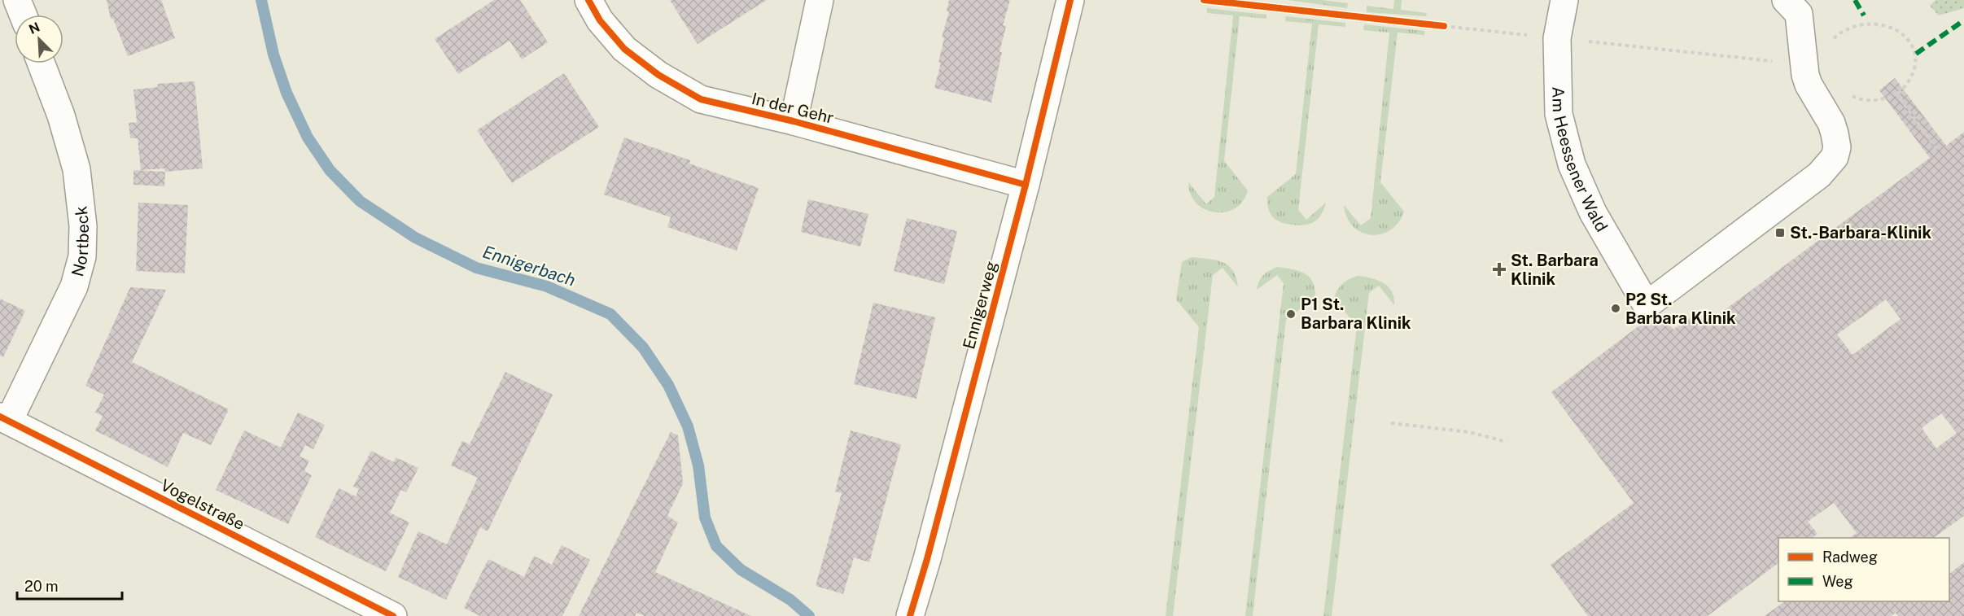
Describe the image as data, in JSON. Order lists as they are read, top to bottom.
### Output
{
  "streets": {
    "street": [
      "In der Gehr",
      "Am Heessener Wald",
      "Nortbeck",
      "Ennigerweg",
      "Vogelstraße"
    ]
  },
  "crossings": [
    ["In der Gehr", "Ennigerweg"],
    ["Nortbeck", "Vogelstraße"]
  ],
  "water": ["Ennigerbach"],
  "places": {
    "transit": ["St.-Barbara-Klinik"],
    "health": ["St. Barbara Klinik"],
    "other": ["P2 St. Barbara Klinik", "P1 St. Barbara Klinik"]
  },
  "legend": ["Radweg", "Weg"],
  "scale_bar": "20 m",
  "north": "top left"
}
